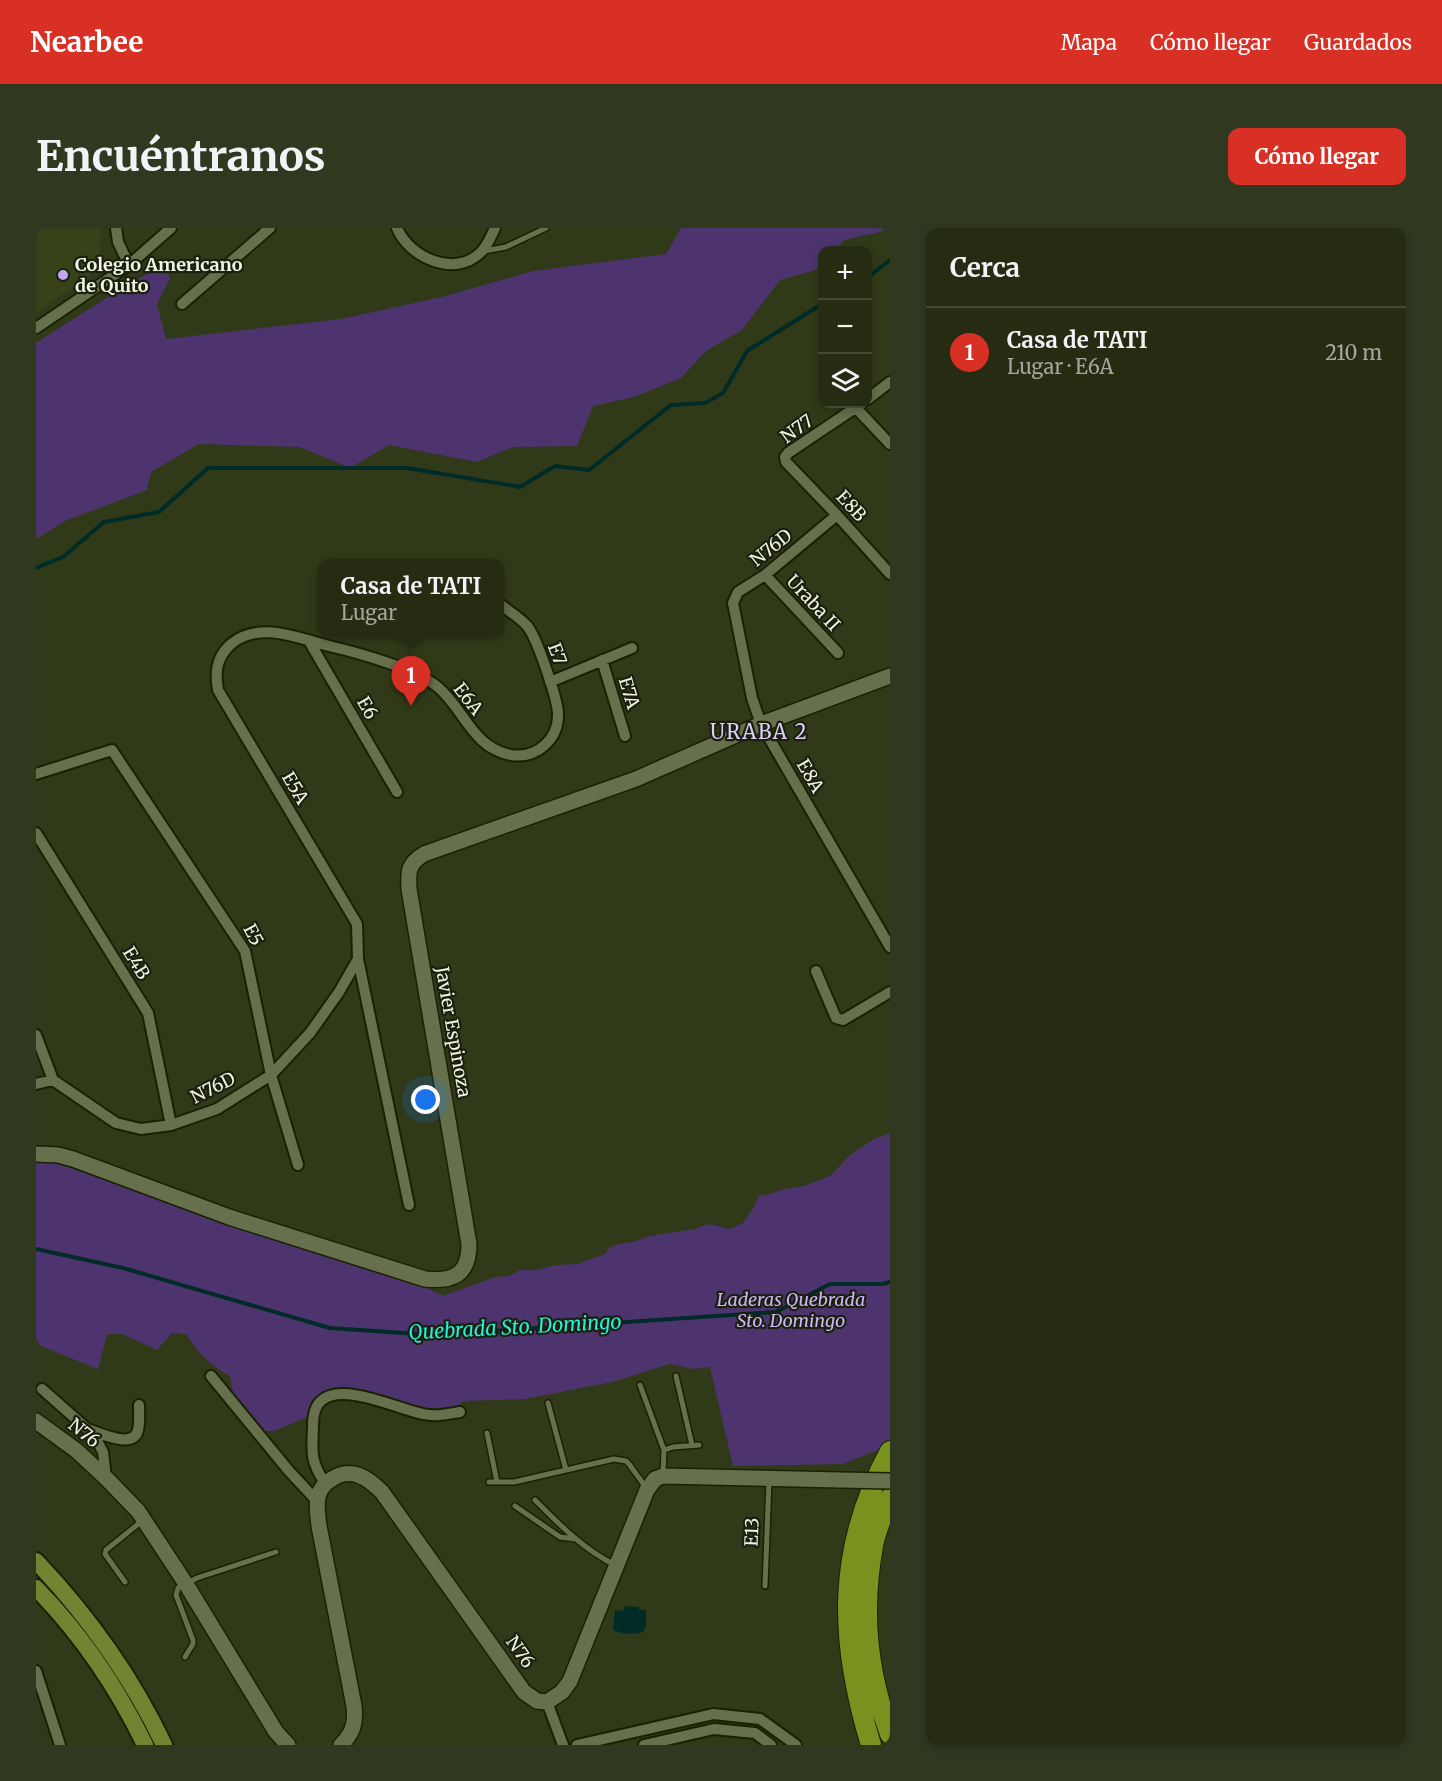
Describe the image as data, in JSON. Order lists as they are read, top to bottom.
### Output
{
  "streets": {
    "street": [
      "N77",
      "E8B",
      "N76D",
      "Uraba II",
      "E7",
      "E7A",
      "E6A",
      "E6",
      "E8A",
      "E5A",
      "E5",
      "E4B",
      "Javier Espinoza",
      "N76"
    ],
    "lane": ["E13"]
  },
  "crossings": [
    ["N77", "E8B"],
    ["E8B", "N76D"],
    ["N76D", "Uraba II"],
    ["N76D", "E8A"],
    ["N76D", "E5A"],
    ["N76D", "E5"],
    ["N76D", "E4B"],
    ["E7", "E6A"],
    ["E6A", "E6"],
    ["E6A", "E5A"],
    ["E6", "E5A"],
    ["E8A", "Javier Espinoza"]
  ],
  "districts": ["URABA 2"],
  "water": ["Quebrada Sto. Domingo"],
  "parks": ["Laderas Quebrada Sto. Domingo"],
  "places": ["Colegio Americano de Quito"],
  "page": {
    "header": "Nearbee",
    "nav": ["Mapa", "Cómo llegar", "Guardados"],
    "buttons": "Cómo llegar",
    "title": "Encuéntranos",
    "heading": "Cerca",
    "map_buttons": ["+", "−"],
    "list": [
      {
        "mark": "1",
        "name": "Casa de TATI",
        "note": "Lugar · E6A",
        "value": "210 m"
      }
    ],
    "popup": ["Casa de TATI", "Lugar"],
    "pins": "1"
  }
}
